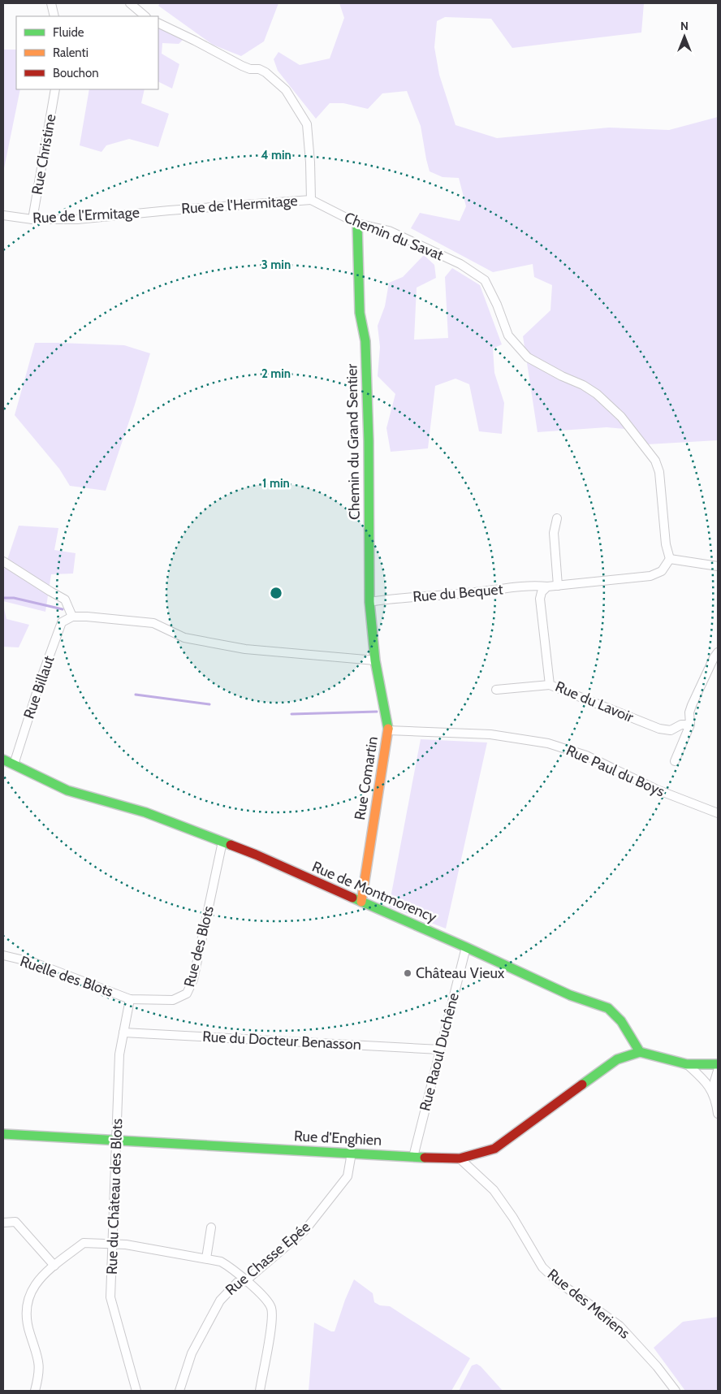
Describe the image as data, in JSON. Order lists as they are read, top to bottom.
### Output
{
  "streets": {
    "street": [
      "Rue Christine",
      "Rue de l'Hermitage",
      "Rue de l'Ermitage",
      "Chemin du Savat",
      "Chemin du Grand Sentier",
      "Rue du Bequet",
      "Rue Billaut",
      "Rue du Lavoir",
      "Rue Paul du Boys",
      "Rue Comartin",
      "Rue de Montmorency",
      "Rue des Blots",
      "Ruelle des Blots",
      "Rue du Docteur Benasson",
      "Rue Raoul Duchêne",
      "Rue d'Enghien",
      "Rue du Château des Blots",
      "Rue Chasse Epée",
      "Rue des Meriens"
    ]
  },
  "crossings": [
    ["Rue Christine", "Rue de l'Ermitage"],
    ["Rue de l'Hermitage", "Rue de l'Ermitage"],
    ["Rue de l'Hermitage", "Chemin du Savat"],
    ["Chemin du Savat", "Chemin du Grand Sentier"],
    ["Chemin du Grand Sentier", "Rue du Bequet"],
    ["Chemin du Grand Sentier", "Rue Comartin"],
    ["Rue du Bequet", "Rue du Lavoir"],
    ["Rue Billaut", "Rue de Montmorency"],
    ["Rue Paul du Boys", "Rue Comartin"],
    ["Rue Comartin", "Rue de Montmorency"],
    ["Rue de Montmorency", "Rue des Blots"],
    ["Rue de Montmorency", "Rue Raoul Duchêne"],
    ["Rue de Montmorency", "Rue d'Enghien"],
    ["Rue des Blots", "Ruelle des Blots"],
    ["Rue des Blots", "Rue du Château des Blots"],
    ["Ruelle des Blots", "Rue du Château des Blots"],
    ["Rue du Docteur Benasson", "Rue Raoul Duchêne"],
    ["Rue du Docteur Benasson", "Rue du Château des Blots"],
    ["Rue Raoul Duchêne", "Rue d'Enghien"],
    ["Rue d'Enghien", "Rue du Château des Blots"],
    ["Rue d'Enghien", "Rue Chasse Epée"],
    ["Rue d'Enghien", "Rue des Meriens"]
  ],
  "places": ["Château Vieux"],
  "legend": ["Fluide", "Ralenti", "Bouchon"],
  "north": "top",
  "rings": [
    "4 min",
    "3 min",
    "2 min",
    "1 min"
  ]
}
